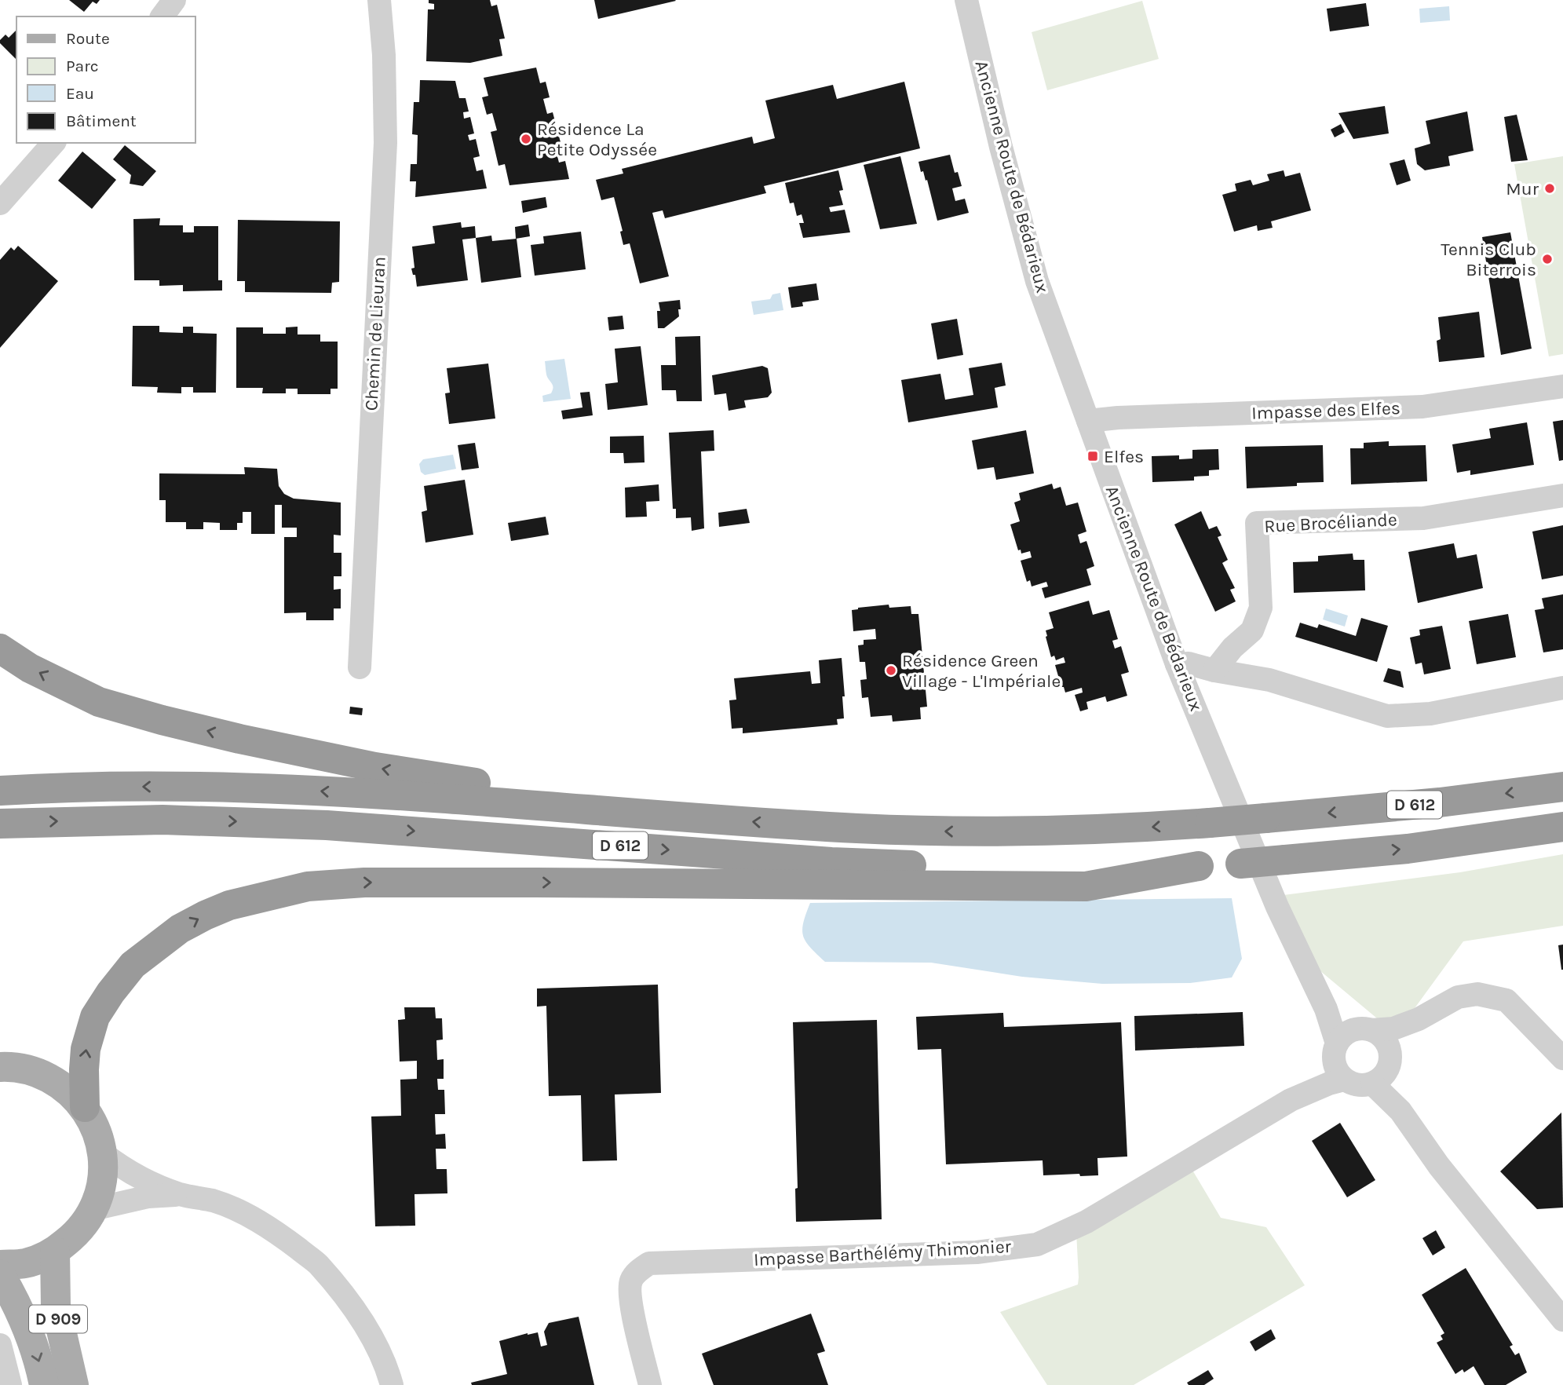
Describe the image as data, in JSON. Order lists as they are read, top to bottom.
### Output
{
  "streets": {
    "highway": ["D 612"],
    "main road": ["D 909"],
    "street": [
      "Ancienne Route de Bédarieux",
      "Chemin de Lieuran",
      "Impasse des Elfes",
      "Rue Brocéliande",
      "Impasse Barthélémy Thimonier"
    ]
  },
  "crossings": [
    ["Ancienne Route de Bédarieux", "Impasse des Elfes"],
    ["Ancienne Route de Bédarieux", "Impasse Barthélémy Thimonier"]
  ],
  "places": {
    "other": [
      "Résidence La Petite Odyssée",
      "Mur",
      "Tennis Club Biterrois",
      "Résidence Green Village - L'Impériale"
    ],
    "transit": ["Elfes"]
  },
  "legend": [
    "Route",
    "Parc",
    "Eau",
    "Bâtiment"
  ]
}
